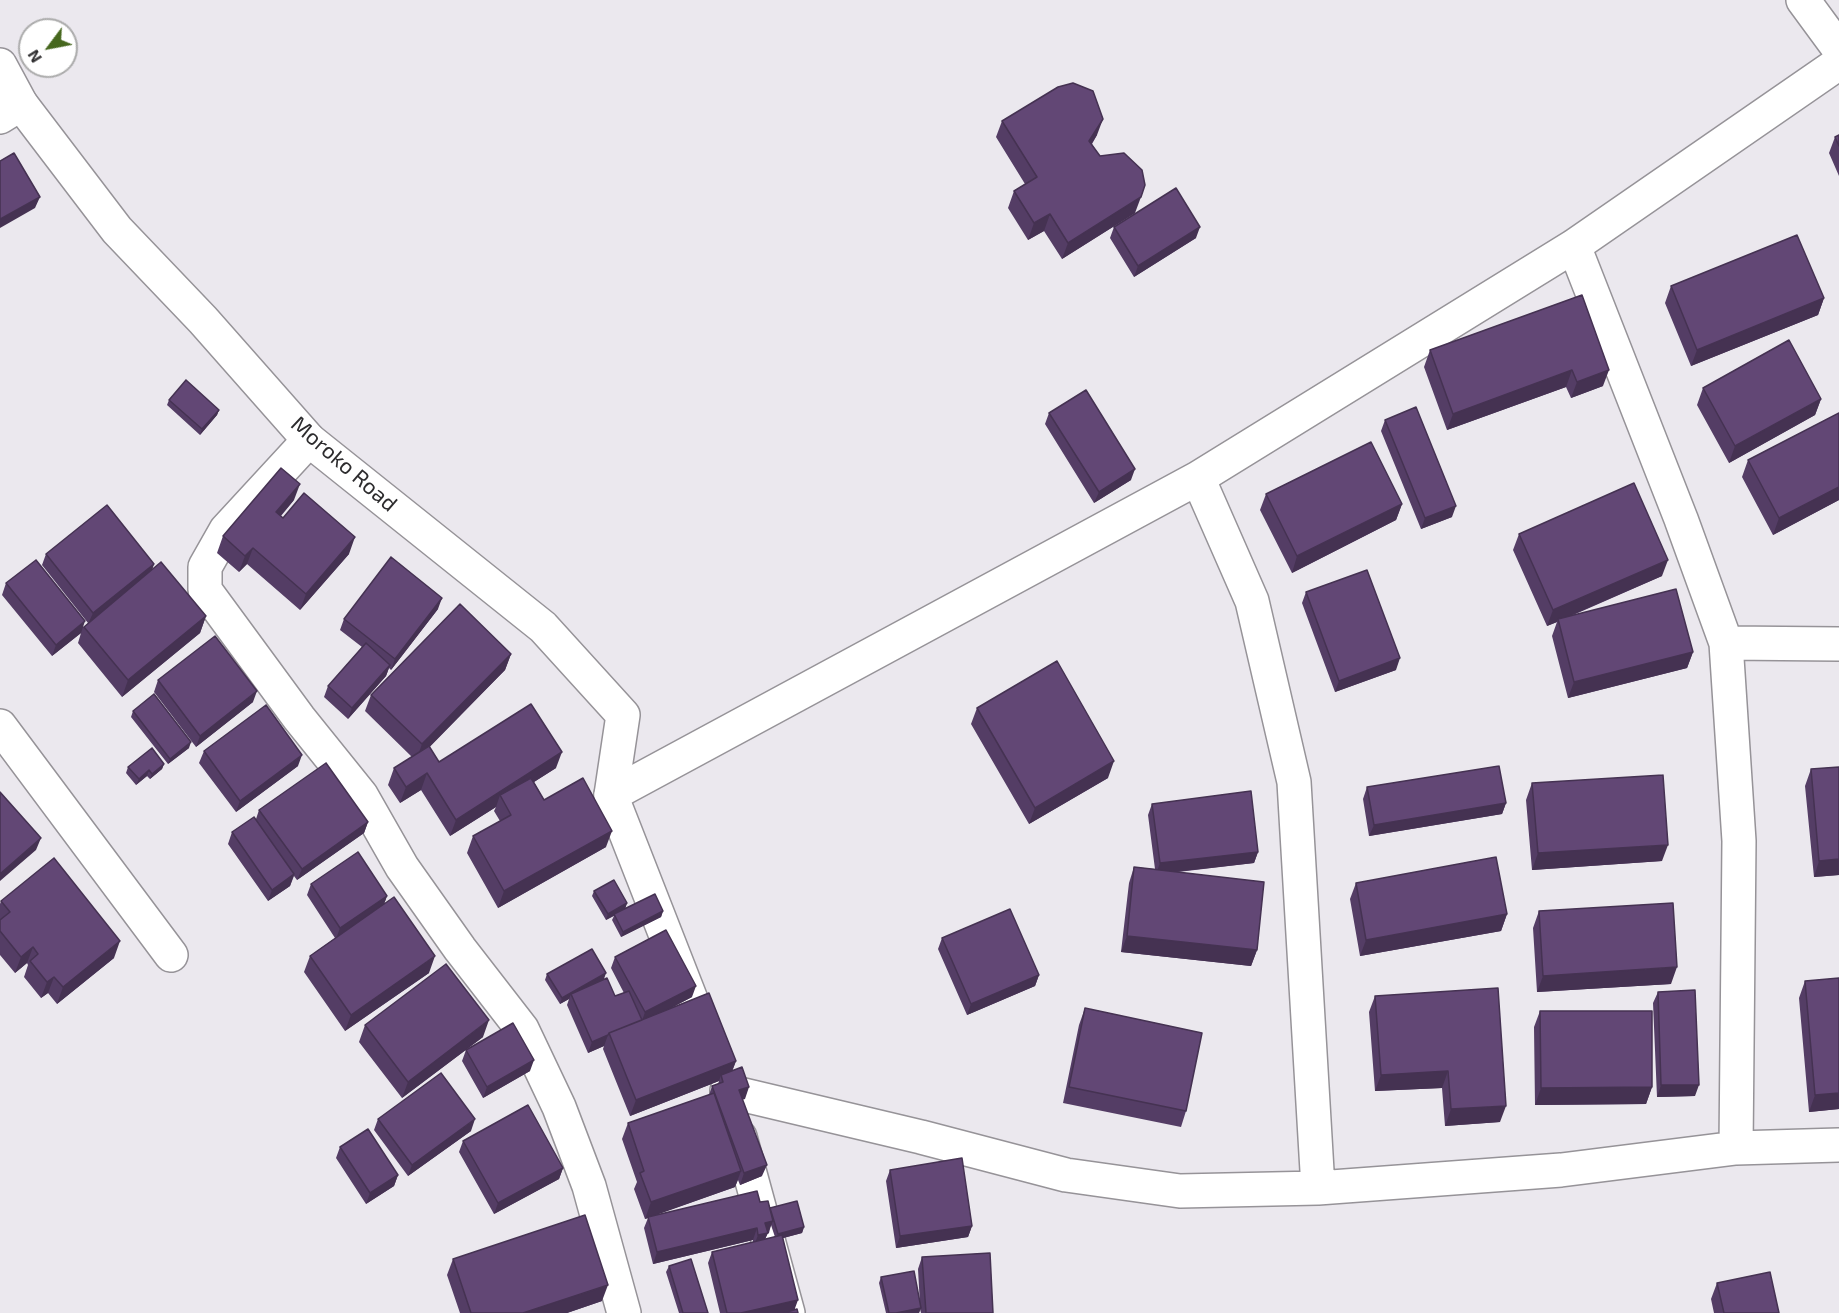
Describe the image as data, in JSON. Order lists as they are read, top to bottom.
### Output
{
  "streets": {
    "street": ["Moroko Road"]
  },
  "north": "bottom left"
}
